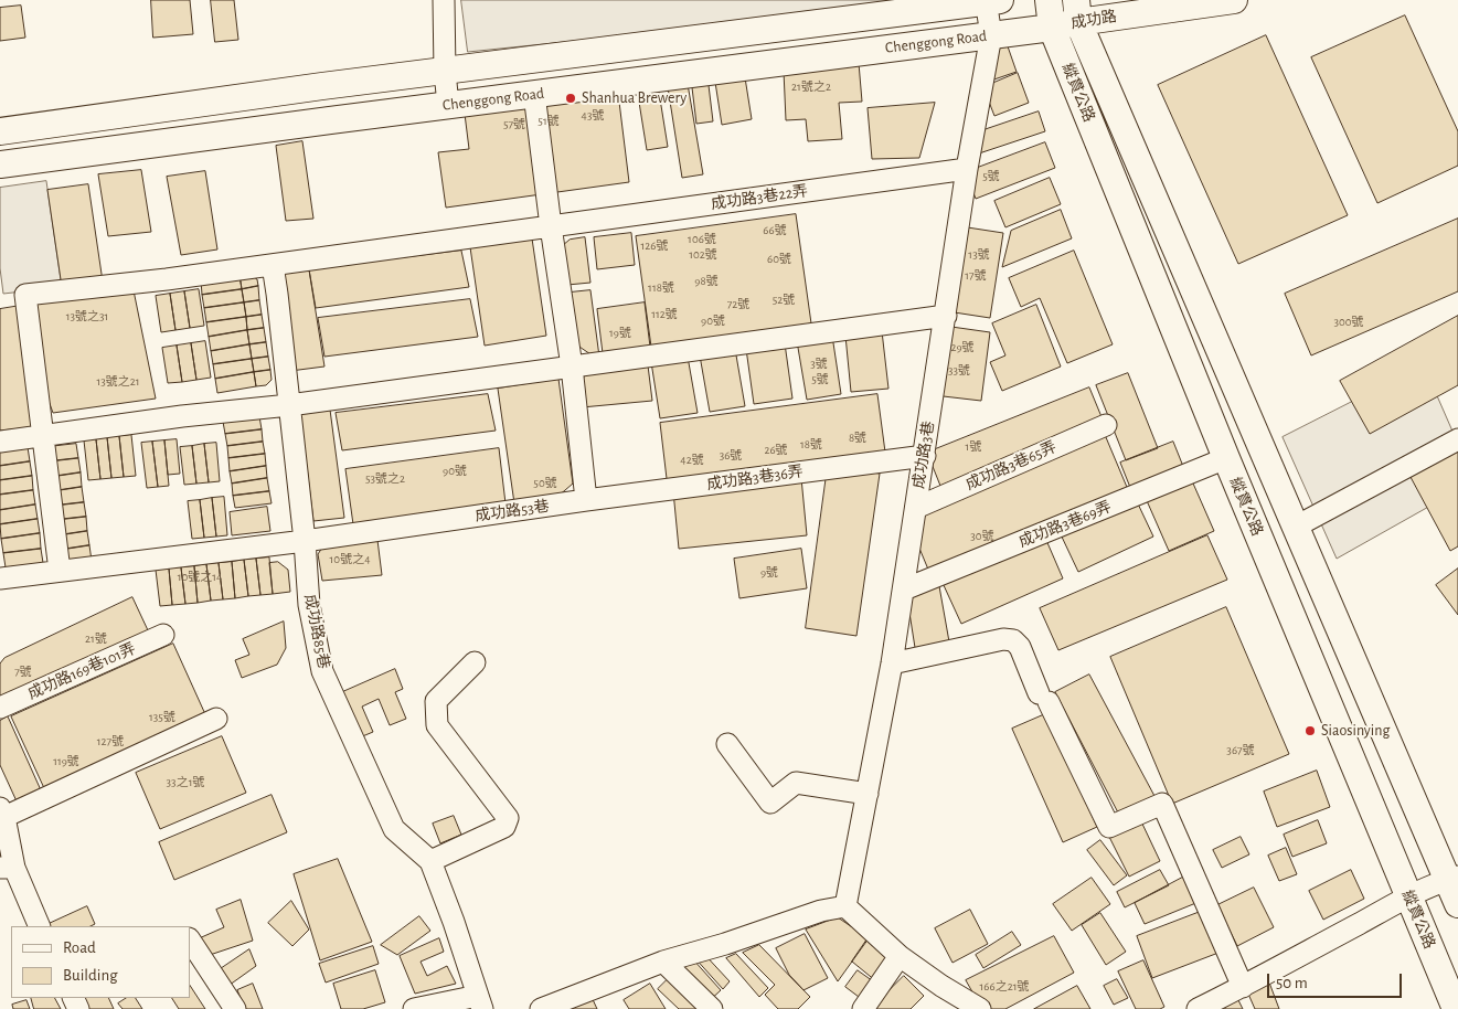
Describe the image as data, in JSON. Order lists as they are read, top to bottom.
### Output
{
  "streets": {
    "main road": ["成功路", "Chenggong Road", "縱貫公路"],
    "street": [
      "成功路3巷22弄",
      "成功路3巷",
      "成功路3巷65弄",
      "成功路3巷36弄",
      "成功路53巷",
      "成功路3巷69弄",
      "成功路85巷",
      "成功路169巷101弄"
    ]
  },
  "crossings": [
    ["成功路", "Chenggong Road"],
    ["成功路", "縱貫公路"],
    ["Chenggong Road", "縱貫公路"],
    ["Chenggong Road", "成功路3巷"],
    ["縱貫公路", "成功路3巷69弄"],
    ["成功路3巷22弄", "成功路3巷"],
    ["成功路3巷", "成功路3巷65弄"],
    ["成功路3巷", "成功路3巷36弄"],
    ["成功路3巷", "成功路3巷69弄"],
    ["成功路3巷36弄", "成功路53巷"],
    ["成功路53巷", "成功路85巷"]
  ],
  "places": ["Shanhua Brewery", "Siaosinying"],
  "house_numbers": [
    "21號之2",
    "43號",
    "51號",
    "57號",
    "5號",
    "66號",
    "106號",
    "126號",
    "102號",
    "13號",
    "60號",
    "17號",
    "98號",
    "118號",
    "52號",
    "72號",
    "112號",
    "13號之31",
    "90號",
    "300號",
    "19號",
    "29號",
    "3號",
    "33號",
    "5號",
    "13號之21",
    "8號",
    "18號",
    "1號",
    "26號",
    "36號",
    "42號",
    "90號",
    "53號之2",
    "50號",
    "30號",
    "10號之4",
    "9號",
    "10號之14",
    "21號",
    "7號",
    "135號",
    "127號",
    "367號",
    "119號",
    "33之1號",
    "166之21號"
  ],
  "legend": ["Road", "Building"],
  "scale_bar": "50 m"
}
